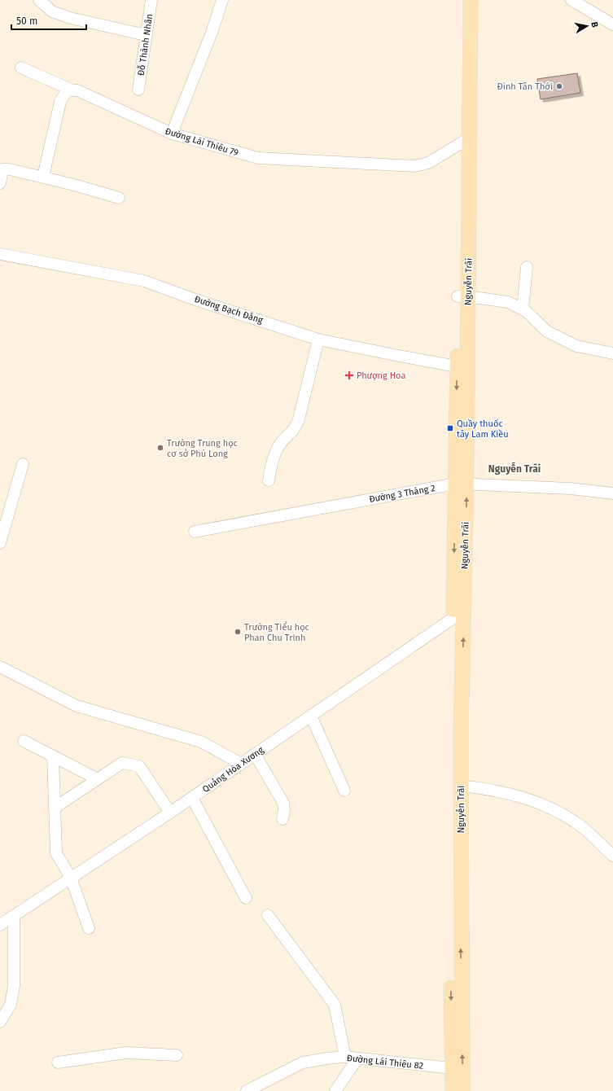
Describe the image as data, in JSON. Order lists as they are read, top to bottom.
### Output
{
  "streets": {
    "main road": ["Nguyễn Trãi"],
    "street": [
      "Đỗ Thành Nhân",
      "Đường Lái Thiêu 79",
      "Đường Bạch Đằng",
      "Đường 3 Tháng 2",
      "Quảng Hòa Xương",
      "Đường Lái Thiêu 82"
    ]
  },
  "crossings": [
    ["Đường Lái Thiêu 79", "Nguyễn Trãi"],
    ["Nguyễn Trãi", "Đường Bạch Đằng"],
    ["Nguyễn Trãi", "Đường 3 Tháng 2"],
    ["Nguyễn Trãi", "Quảng Hòa Xương"],
    ["Nguyễn Trãi", "Đường Lái Thiêu 82"]
  ],
  "districts": ["Nguyễn Trãi"],
  "places": {
    "other": ["Đình Tân Thới", "Trường Trung học cơ sở Phú Long", "Trường Tiểu học Phan Chu Trinh"],
    "health": ["Phượng Hoa"],
    "transit": ["Quầy thuốc tây Lam Kiều"]
  },
  "scale_bar": "50 m",
  "north": "right"
}
